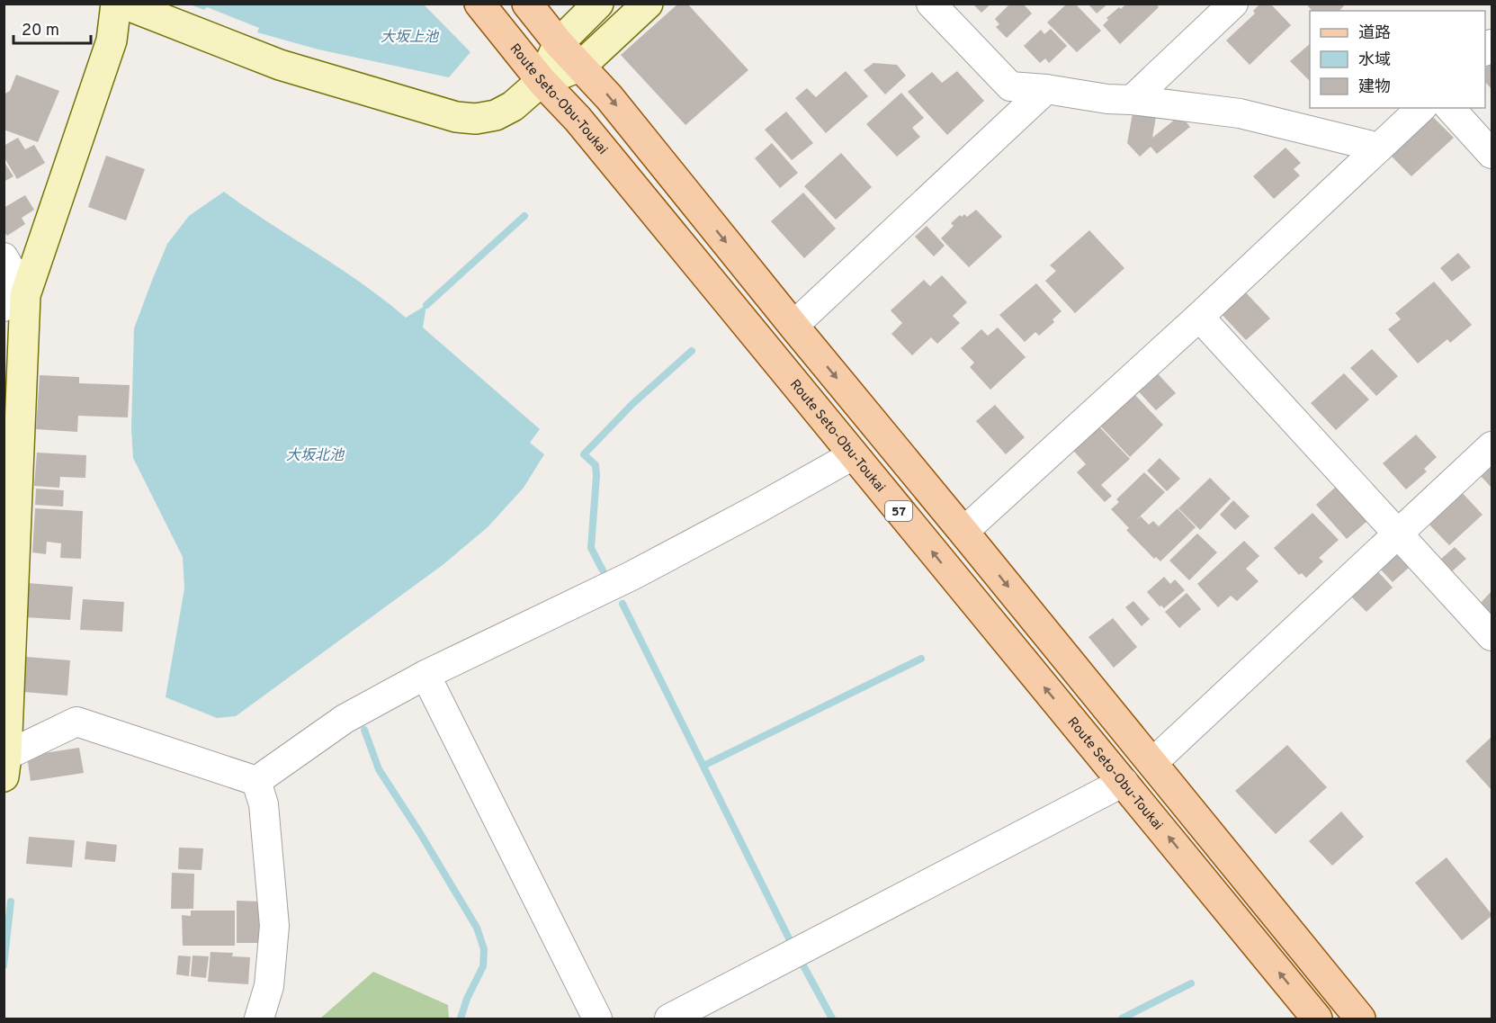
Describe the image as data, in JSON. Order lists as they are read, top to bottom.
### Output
{
  "streets": {
    "main road": ["Route Seto-Obu-Toukai", "57"]
  },
  "water": ["大坂上池", "大坂北池"],
  "legend": ["道路", "水域", "建物"],
  "scale_bar": "20 m"
}
